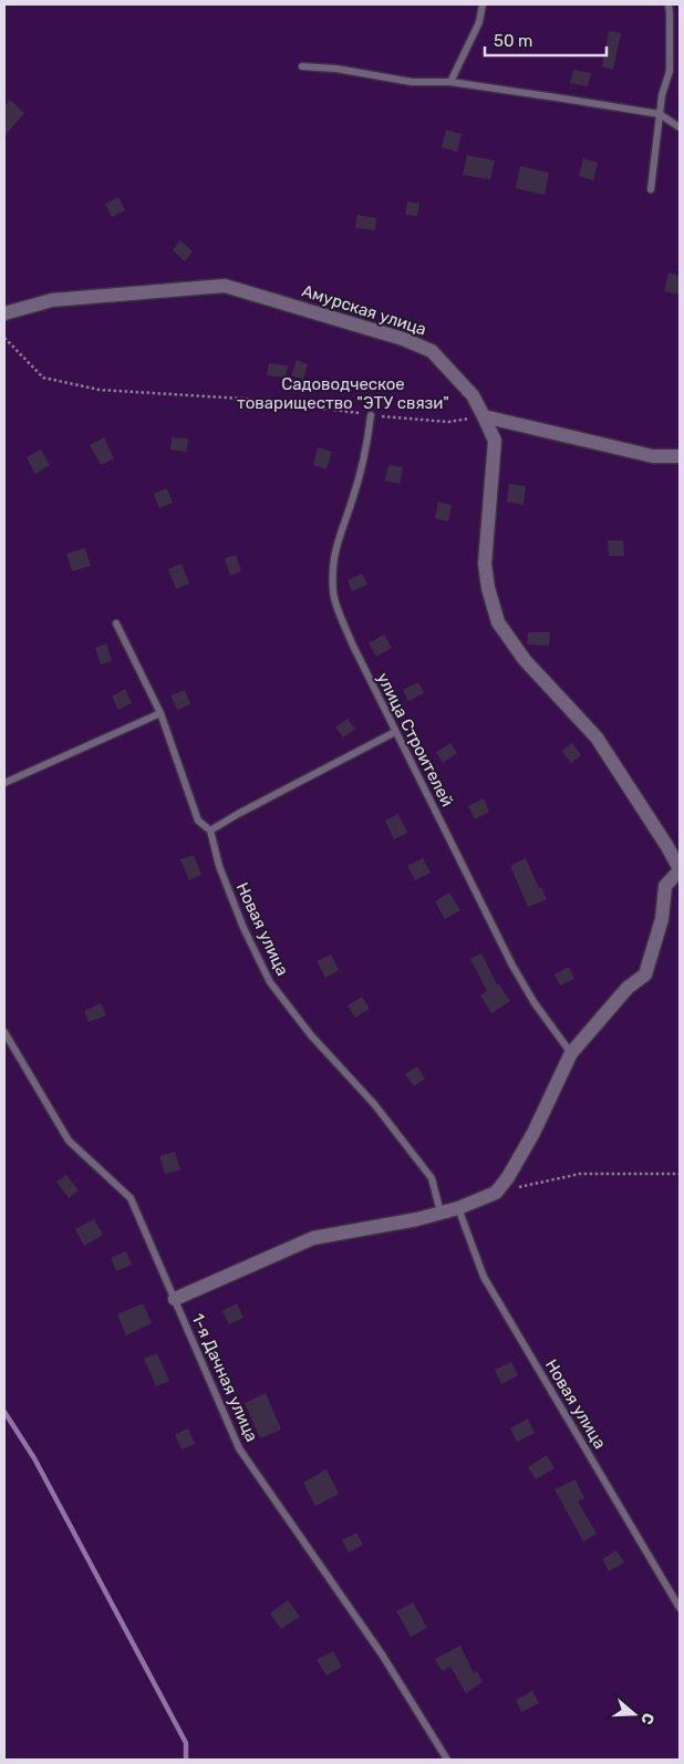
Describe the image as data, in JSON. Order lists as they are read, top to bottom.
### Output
{
  "streets": {
    "street": ["Амурская улица"],
    "lane": ["улица Строителей", "Новая улица", "1-я Дачная улица"]
  },
  "parks": ["Садоводческое товарищество \"ЭТУ связи\""],
  "scale_bar": "50 m",
  "north": "right"
}
